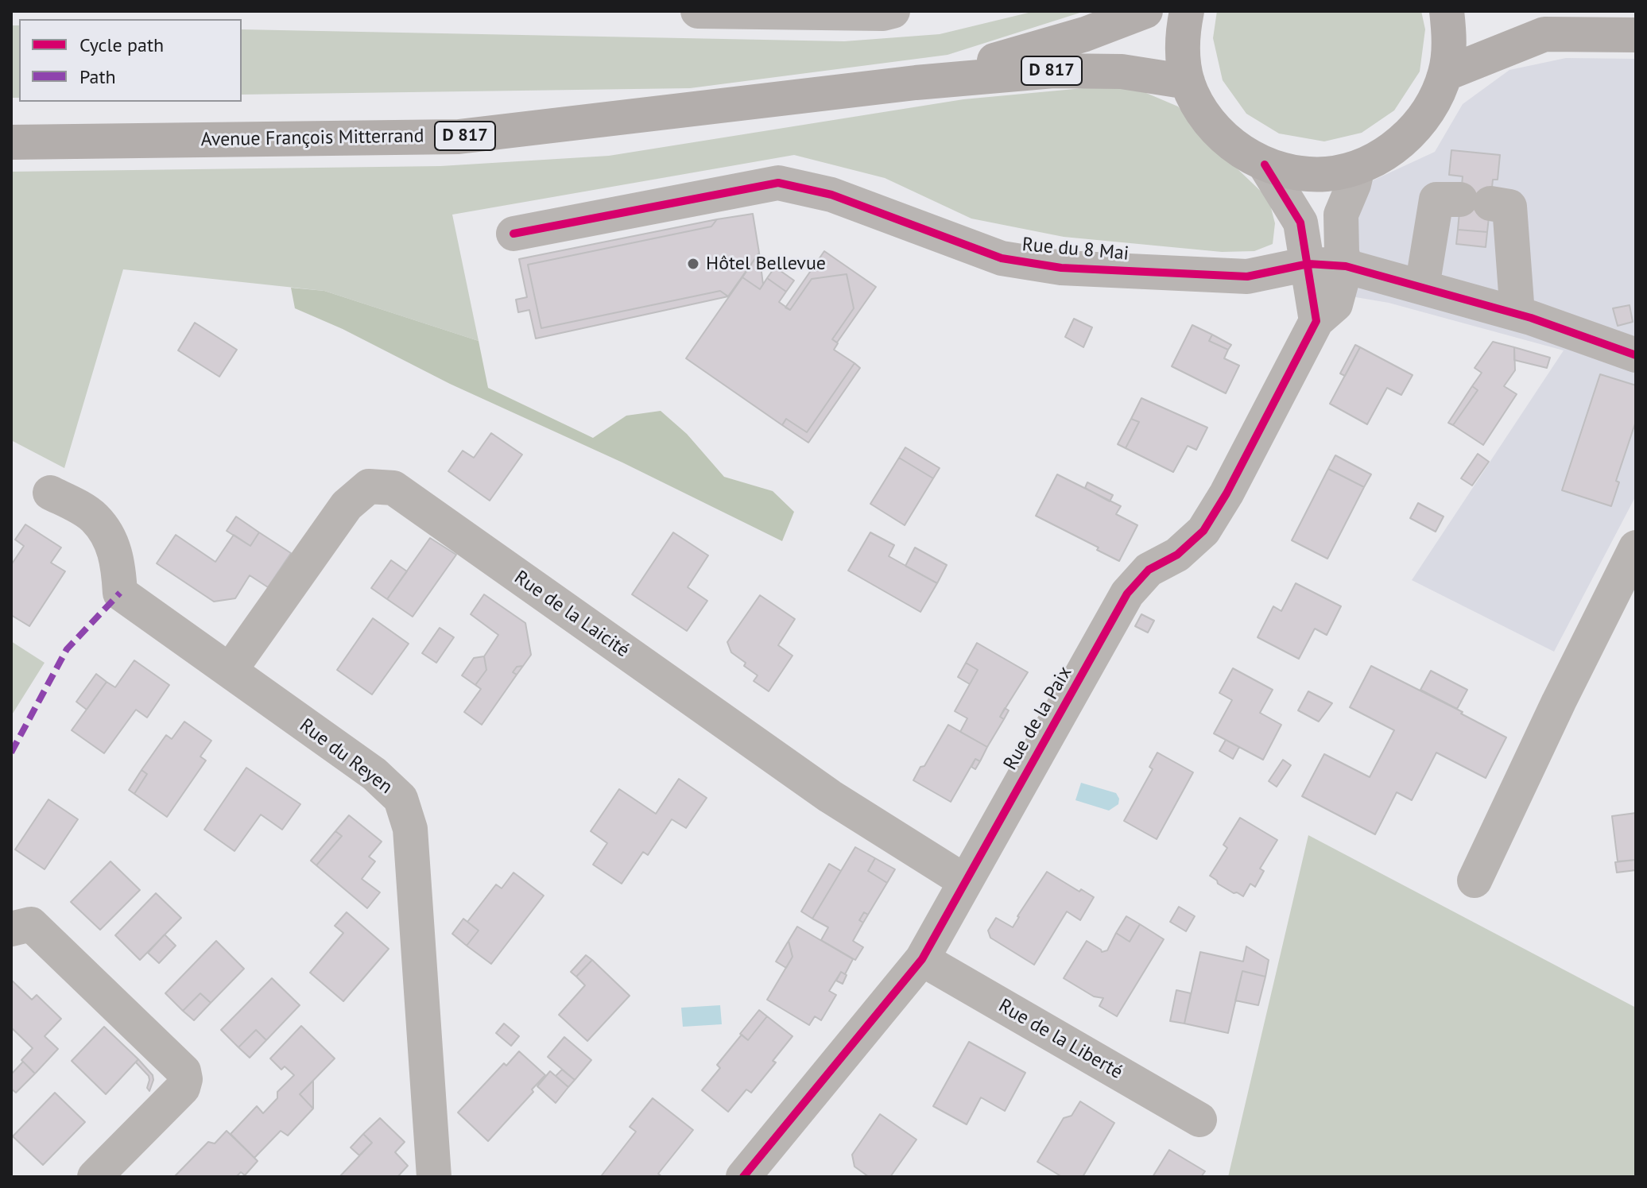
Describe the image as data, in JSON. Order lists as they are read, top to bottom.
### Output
{
  "streets": {
    "main road": ["D 817", "Avenue François Mitterrand"],
    "street": [
      "Rue du 8 Mai",
      "Rue de la Laicité",
      "Rue de la Paix",
      "Rue du Reyen",
      "Rue de la Liberté"
    ]
  },
  "crossings": [
    ["Rue du 8 Mai", "Rue de la Paix"],
    ["Rue de la Laicité", "Rue de la Paix"],
    ["Rue de la Laicité", "Rue du Reyen"],
    ["Rue de la Paix", "Rue de la Liberté"]
  ],
  "places": ["Hôtel Bellevue"],
  "legend": ["Cycle path", "Path"]
}
